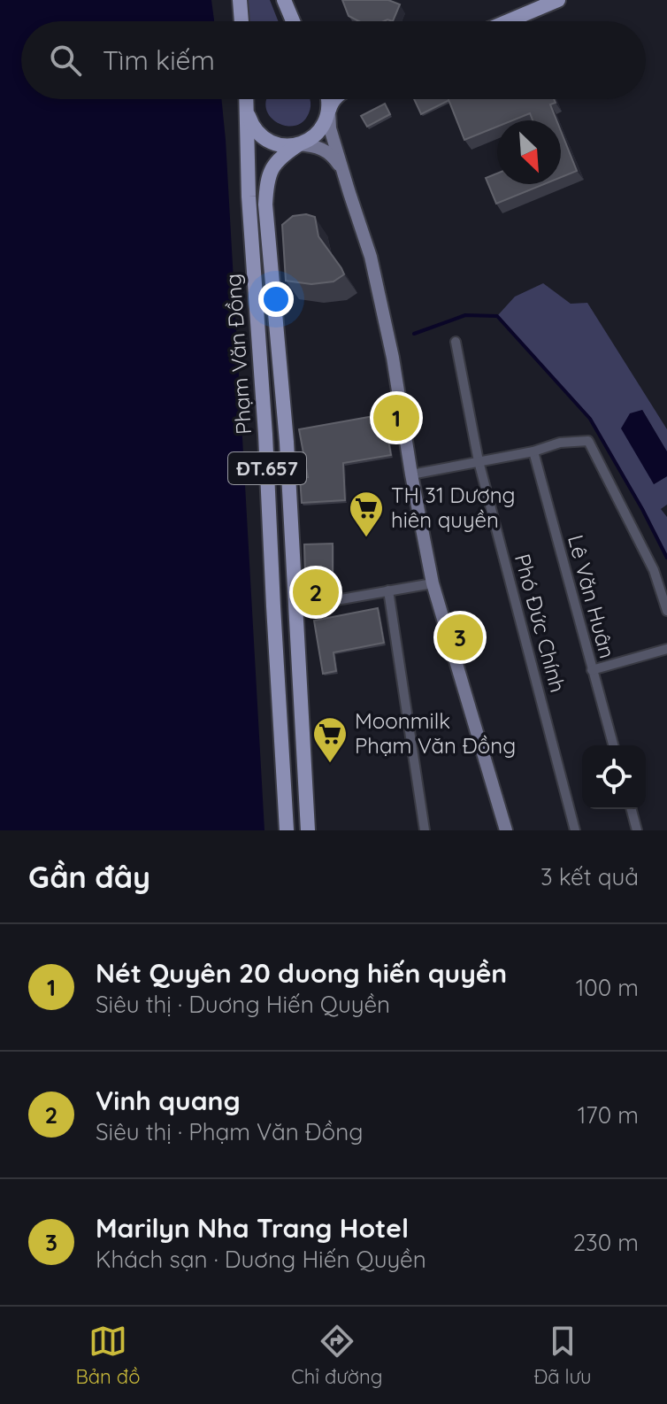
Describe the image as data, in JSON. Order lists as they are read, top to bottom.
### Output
{
  "streets": {
    "main road": ["Phạm Văn Đồng", "ĐT.657"],
    "street": ["Lê Văn Huân", "Phó Đức Chính"]
  },
  "crossings": [
    ["Phạm Văn Đồng", "ĐT.657"]
  ],
  "places": {
    "supermarket": ["TH 31 Dương hiên quyền", "Moonmilk Phạm Văn Đồng"]
  },
  "north": "bottom right",
  "page": {
    "search": "Tìm kiếm",
    "pins": ["1", "2", "3"],
    "heading": ["Gần đây", "3 kết quả"],
    "list": [
      {
        "mark": "1",
        "name": "Nét Quyên 20 duong hiến quyền",
        "note": "Siêu thị · Duơng Hiến Quyền",
        "value": "100 m"
      },
      {
        "mark": "2",
        "name": "Vinh quang",
        "note": "Siêu thị · Phạm Văn Đồng",
        "value": "170 m"
      },
      {
        "mark": "3",
        "name": "Marilyn Nha Trang Hotel",
        "note": "Khách sạn · Duơng Hiến Quyền",
        "value": "230 m"
      }
    ],
    "nav": ["Bản đồ", "Chỉ đường", "Đã lưu"]
  }
}
